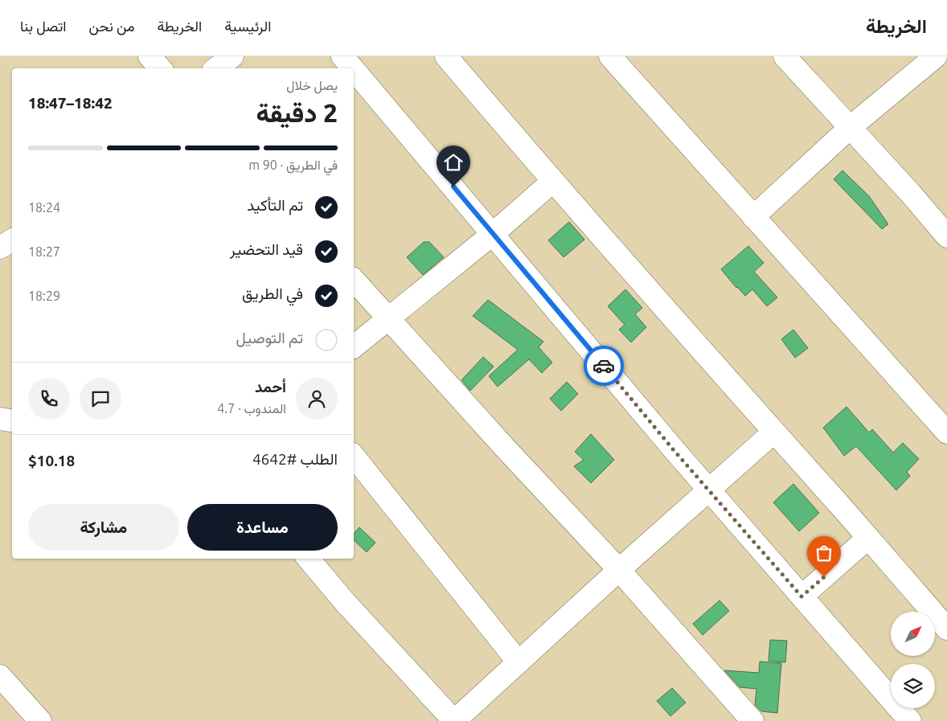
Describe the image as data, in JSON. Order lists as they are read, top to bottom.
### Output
{
  "north": "top right",
  "page": {
    "header": "الخريطة",
    "nav": [
      "الرئيسية",
      "الخريطة",
      "من نحن",
      "اتصل بنا"
    ],
    "heading": ["2 دقيقة", "يصل خلال", "18:42–18:47"],
    "panel": [
      "أحمد",
      "المندوب · 4.7",
      "الطلب #4642",
      "$10.18"
    ],
    "bar": "في الطريق · 90 m",
    "list": [
      ["تم التأكيد", "18:24"],
      ["قيد التحضير", "18:27"],
      ["في الطريق", "18:29"],
      "تم التوصيل"
    ],
    "buttons": ["مساعدة", "مشاركة"]
  }
}
